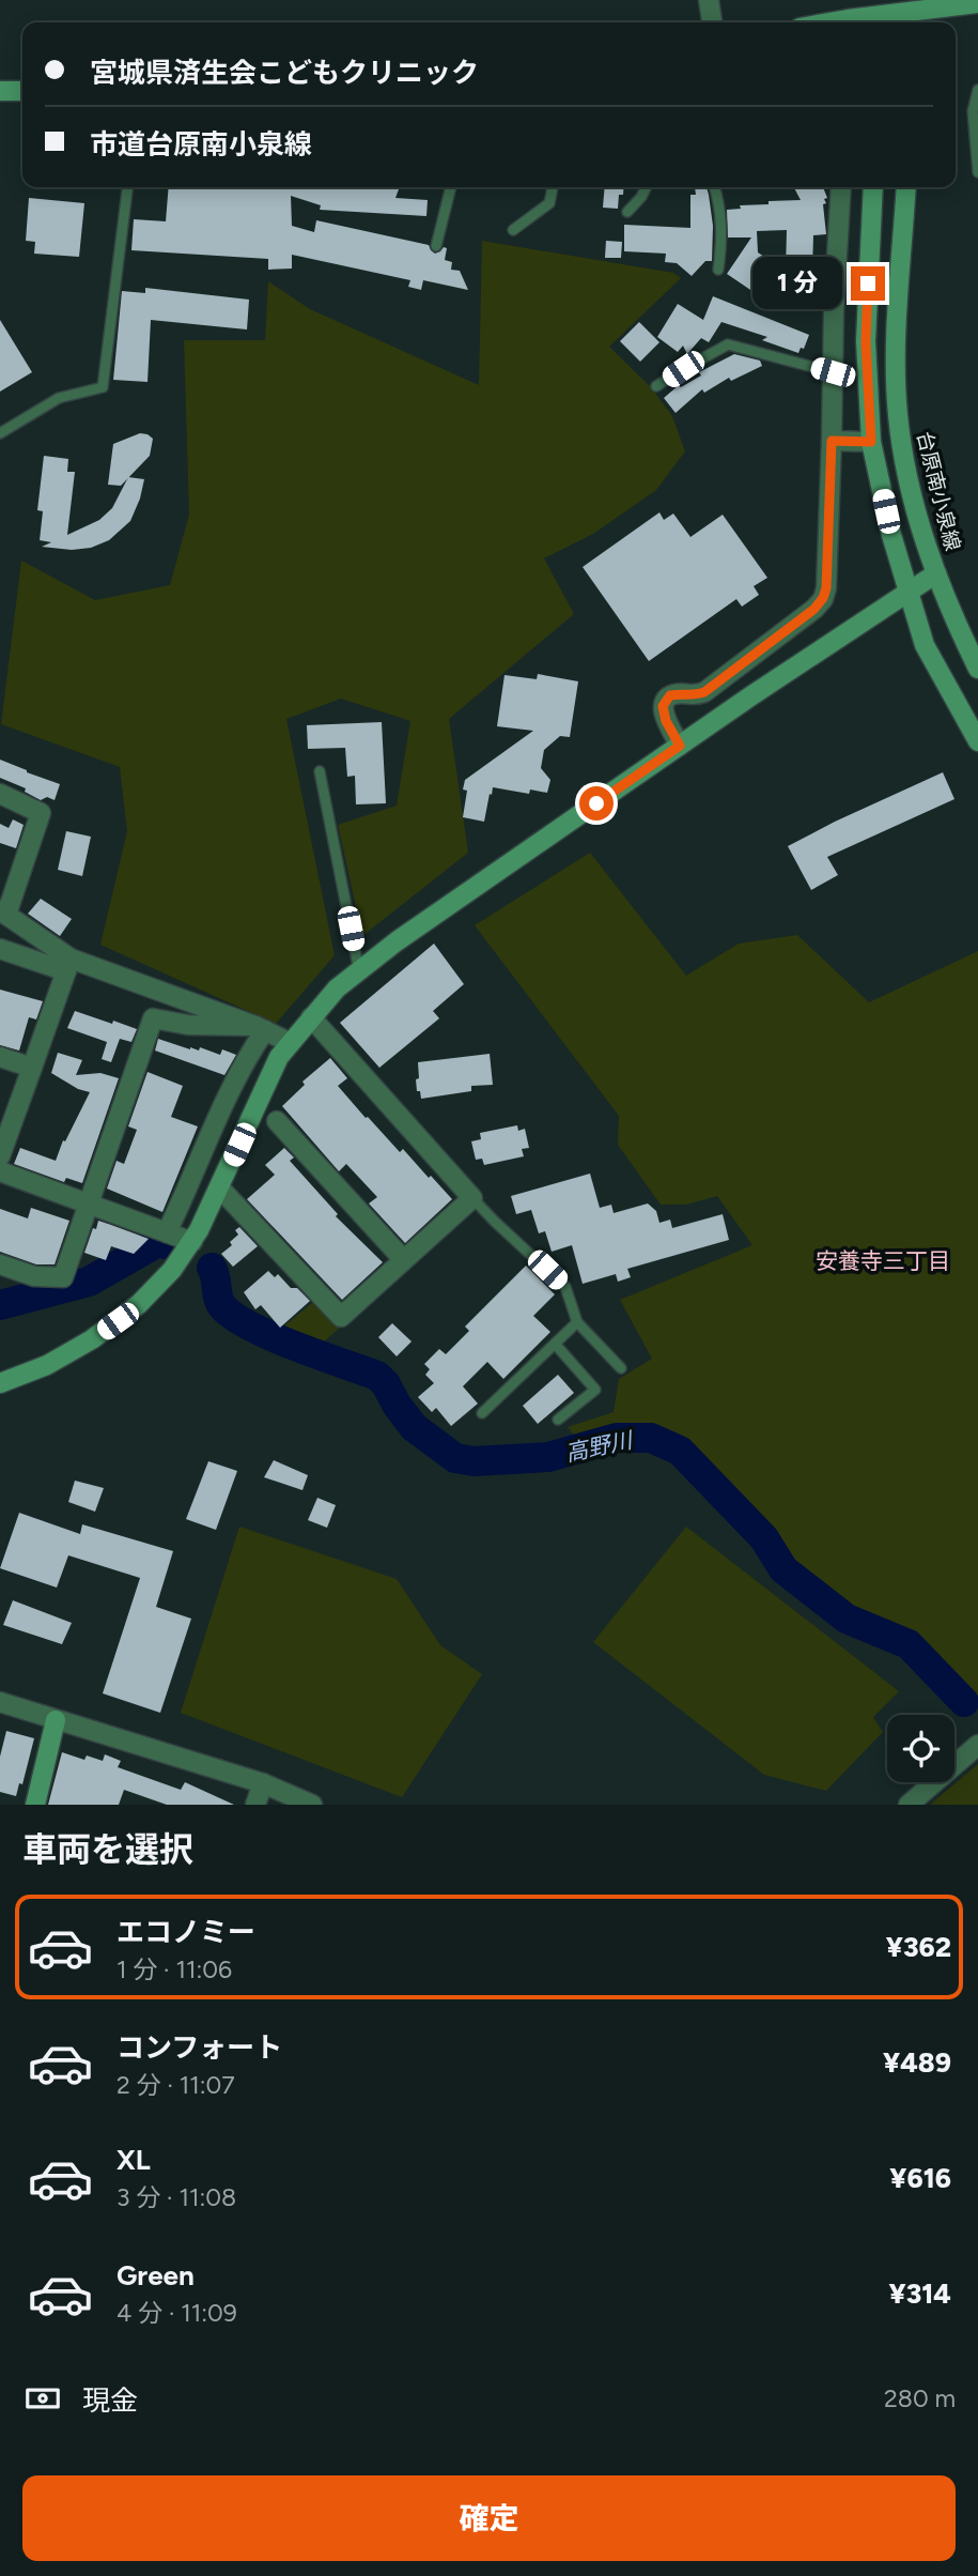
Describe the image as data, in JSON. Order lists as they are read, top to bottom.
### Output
{
  "streets": {
    "street": ["台原南小泉線"]
  },
  "districts": ["安養寺三丁目"],
  "water": ["高野川"],
  "page": {
    "banner": ["宮城県済生会こどもクリニック", "市道台原南小泉線"],
    "bubble": "1 分",
    "heading": "車両を選択",
    "list": [
      {
        "name": "エコノミー",
        "note": "1 分 · 11:06",
        "value": "¥362"
      },
      {
        "name": "コンフォート",
        "note": "2 分 · 11:07",
        "value": "¥489"
      },
      {
        "name": "XL",
        "note": "3 分 · 11:08",
        "value": "¥616"
      },
      {
        "name": "Green",
        "note": "4 分 · 11:09",
        "value": "¥314"
      }
    ],
    "pay": ["現金", "280 m"],
    "buttons": "確定"
  }
}
